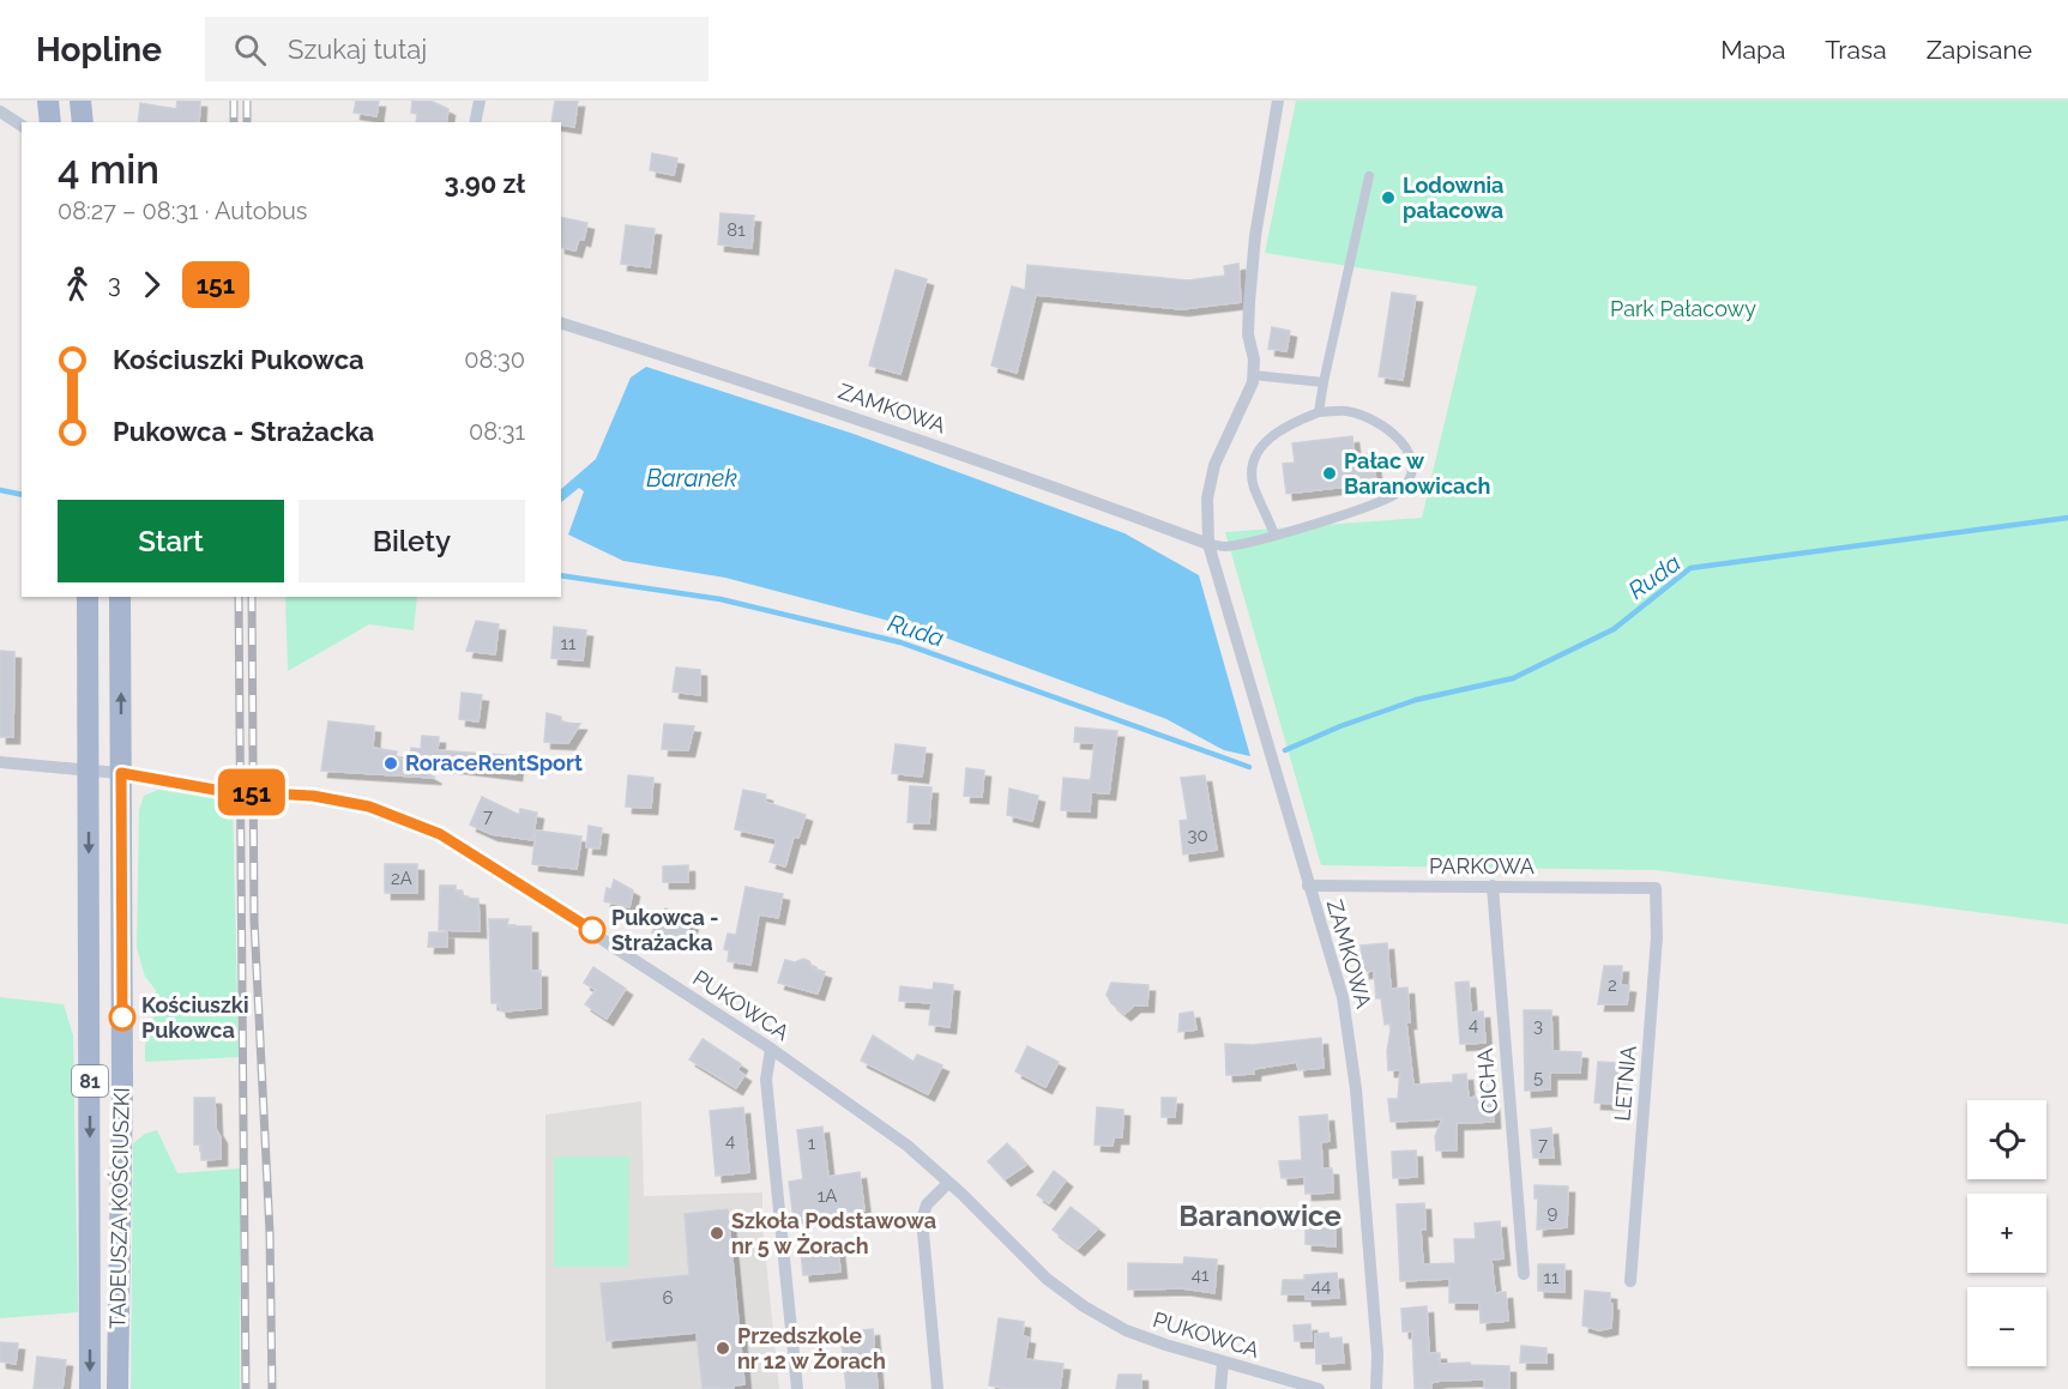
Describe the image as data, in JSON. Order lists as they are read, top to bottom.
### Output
{
  "streets": {
    "main road": ["81", "TADEUSZA KOŚCIUSZKI"],
    "street": [
      "ZAMKOWA",
      "PARKOWA",
      "PUKOWCA",
      "CICHA",
      "LETNIA"
    ]
  },
  "crossings": [
    ["ZAMKOWA", "PARKOWA"],
    ["PARKOWA", "CICHA"],
    ["PARKOWA", "LETNIA"],
    ["PUKOWCA", "TADEUSZA KOŚCIUSZKI"]
  ],
  "districts": ["Baranowice"],
  "water": ["Baranek", "Ruda"],
  "parks": ["Park Pałacowy"],
  "places": [
    "Lodownia pałacowa",
    "Pałac w Baranowicach",
    "RoraceRentSport",
    "Pukowca - Strażacka",
    "Kościuszki Pukowca",
    "Szkoła Podstawowa nr 5 w Żorach",
    "Przedszkole nr 12 w Żorach"
  ],
  "lines": ["bus line 151"],
  "house_numbers": [
    "81",
    "11",
    "7",
    "30",
    "2A",
    "2",
    "4",
    "3",
    "5",
    "4",
    "1",
    "7",
    "1A",
    "9",
    "41",
    "11",
    "44",
    "6"
  ],
  "page": {
    "header": "Hopline",
    "search": "Szukaj tutaj",
    "nav": ["Mapa", "Trasa", "Zapisane"],
    "on_map": "151",
    "heading": ["4 min", "08:27 – 08:31 · Autobus", "3.90 zł"],
    "legs": ["3", "151"],
    "list": [
      {
        "name": "Kościuszki Pukowca",
        "value": "08:30"
      },
      {
        "name": "Pukowca - Strażacka",
        "value": "08:31"
      }
    ],
    "buttons": ["Start", "Bilety"],
    "map_buttons": ["+", "−"]
  }
}
